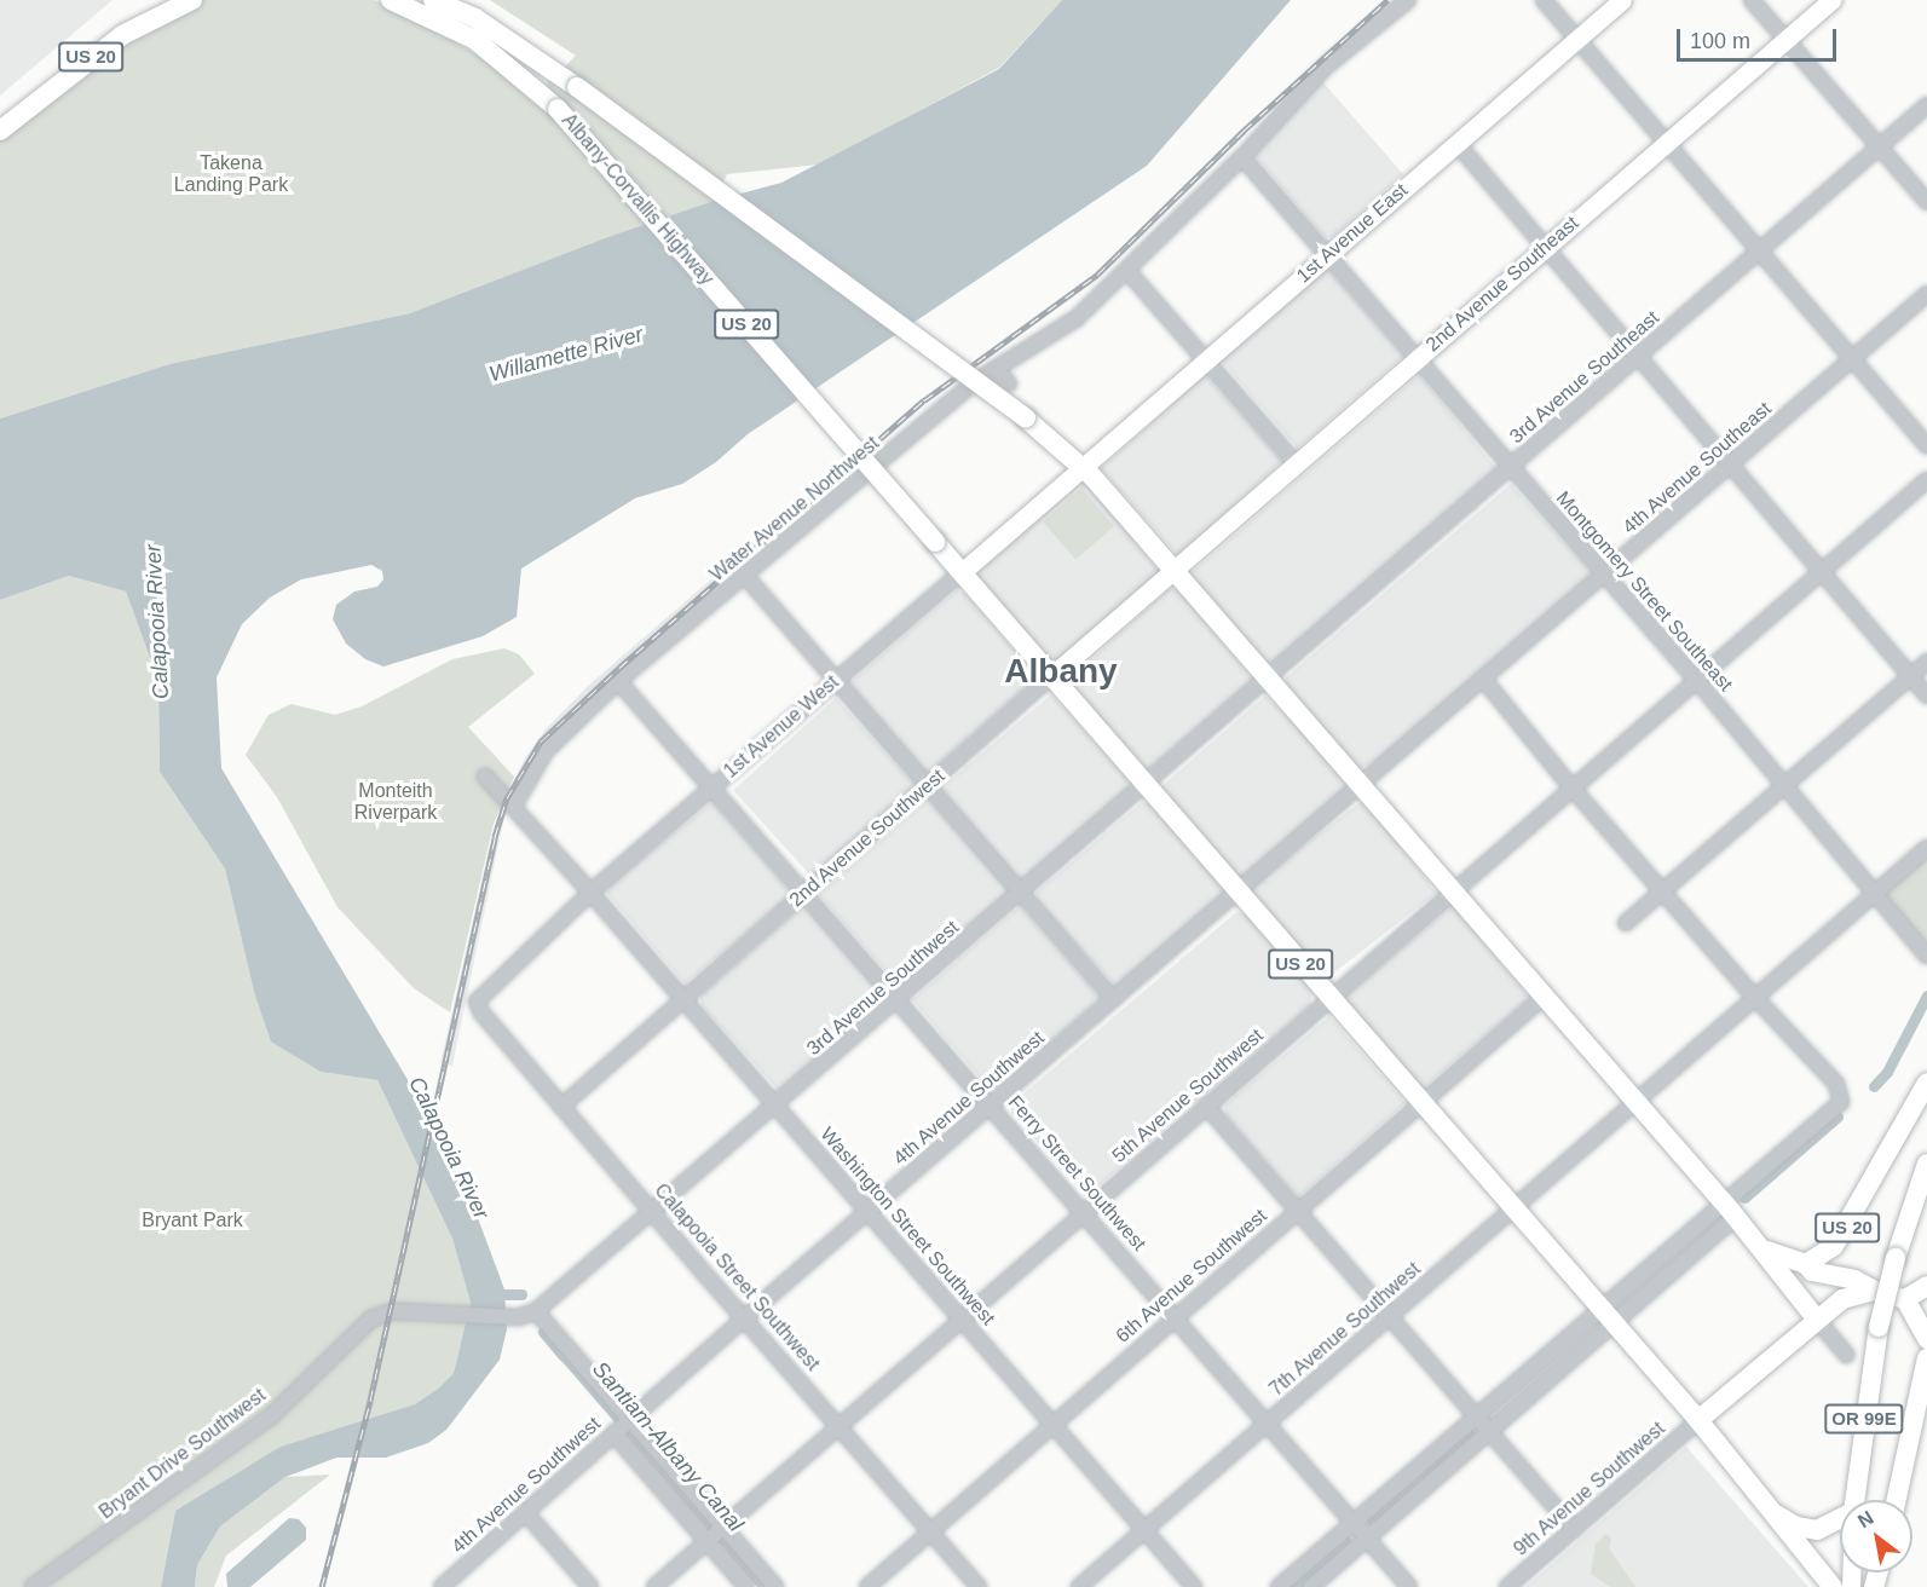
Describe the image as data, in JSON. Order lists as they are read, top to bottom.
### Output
{
  "streets": {
    "highway": ["US 20", "Albany-Corvallis Highway", "OR 99E"],
    "main road": [
      "1st Avenue East",
      "2nd Avenue Southeast",
      "1st Avenue West",
      "2nd Avenue Southwest"
    ],
    "street": [
      "3rd Avenue Southeast",
      "4th Avenue Southeast",
      "Water Avenue Northwest",
      "Montgomery Street Southeast",
      "3rd Avenue Southwest",
      "5th Avenue Southwest",
      "4th Avenue Southwest",
      "Ferry Street Southwest",
      "Washington Street Southwest",
      "6th Avenue Southwest",
      "Calapooia Street Southwest",
      "7th Avenue Southwest",
      "Bryant Drive Southwest",
      "9th Avenue Southwest"
    ]
  },
  "crossings": [
    ["US 20", "Albany-Corvallis Highway"],
    ["US 20", "1st Avenue East"],
    ["US 20", "2nd Avenue Southeast"],
    ["US 20", "3rd Avenue Southeast"],
    ["US 20", "4th Avenue Southeast"],
    ["US 20", "1st Avenue West"],
    ["US 20", "2nd Avenue Southwest"],
    ["US 20", "3rd Avenue Southwest"],
    ["US 20", "5th Avenue Southwest"],
    ["US 20", "4th Avenue Southwest"],
    ["US 20", "6th Avenue Southwest"],
    ["US 20", "7th Avenue Southwest"],
    ["US 20", "9th Avenue Southwest"],
    ["Albany-Corvallis Highway", "1st Avenue East"],
    ["Albany-Corvallis Highway", "1st Avenue West"],
    ["1st Avenue East", "Montgomery Street Southeast"],
    ["1st Avenue East", "1st Avenue West"],
    ["2nd Avenue Southeast", "Montgomery Street Southeast"],
    ["2nd Avenue Southeast", "2nd Avenue Southwest"],
    ["3rd Avenue Southeast", "Montgomery Street Southeast"],
    ["3rd Avenue Southeast", "3rd Avenue Southwest"],
    ["4th Avenue Southeast", "Montgomery Street Southeast"],
    ["4th Avenue Southeast", "4th Avenue Southwest"],
    ["Water Avenue Northwest", "Montgomery Street Southeast"],
    ["Water Avenue Northwest", "Ferry Street Southwest"],
    ["Water Avenue Northwest", "Washington Street Southwest"],
    ["Montgomery Street Southeast", "5th Avenue Southwest"],
    ["Montgomery Street Southeast", "7th Avenue Southwest"],
    ["1st Avenue West", "Ferry Street Southwest"],
    ["1st Avenue West", "Washington Street Southwest"],
    ["1st Avenue West", "Calapooia Street Southwest"],
    ["2nd Avenue Southwest", "Ferry Street Southwest"],
    ["2nd Avenue Southwest", "Washington Street Southwest"],
    ["2nd Avenue Southwest", "Calapooia Street Southwest"],
    ["3rd Avenue Southwest", "Ferry Street Southwest"],
    ["3rd Avenue Southwest", "Washington Street Southwest"],
    ["3rd Avenue Southwest", "Calapooia Street Southwest"],
    ["3rd Avenue Southwest", "Bryant Drive Southwest"],
    ["5th Avenue Southwest", "Ferry Street Southwest"],
    ["5th Avenue Southwest", "Washington Street Southwest"],
    ["5th Avenue Southwest", "Calapooia Street Southwest"],
    ["4th Avenue Southwest", "Ferry Street Southwest"],
    ["4th Avenue Southwest", "Washington Street Southwest"],
    ["4th Avenue Southwest", "Calapooia Street Southwest"],
    ["Ferry Street Southwest", "6th Avenue Southwest"],
    ["Ferry Street Southwest", "7th Avenue Southwest"],
    ["Washington Street Southwest", "6th Avenue Southwest"],
    ["Washington Street Southwest", "7th Avenue Southwest"],
    ["6th Avenue Southwest", "Calapooia Street Southwest"]
  ],
  "districts": ["Albany"],
  "water": ["Willamette River", "Calapooia River", "Santiam-Albany Canal"],
  "parks": ["Takena Landing Park", "Monteith Riverpark", "Bryant Park"],
  "scale_bar": "100 m",
  "north": "top left"
}
